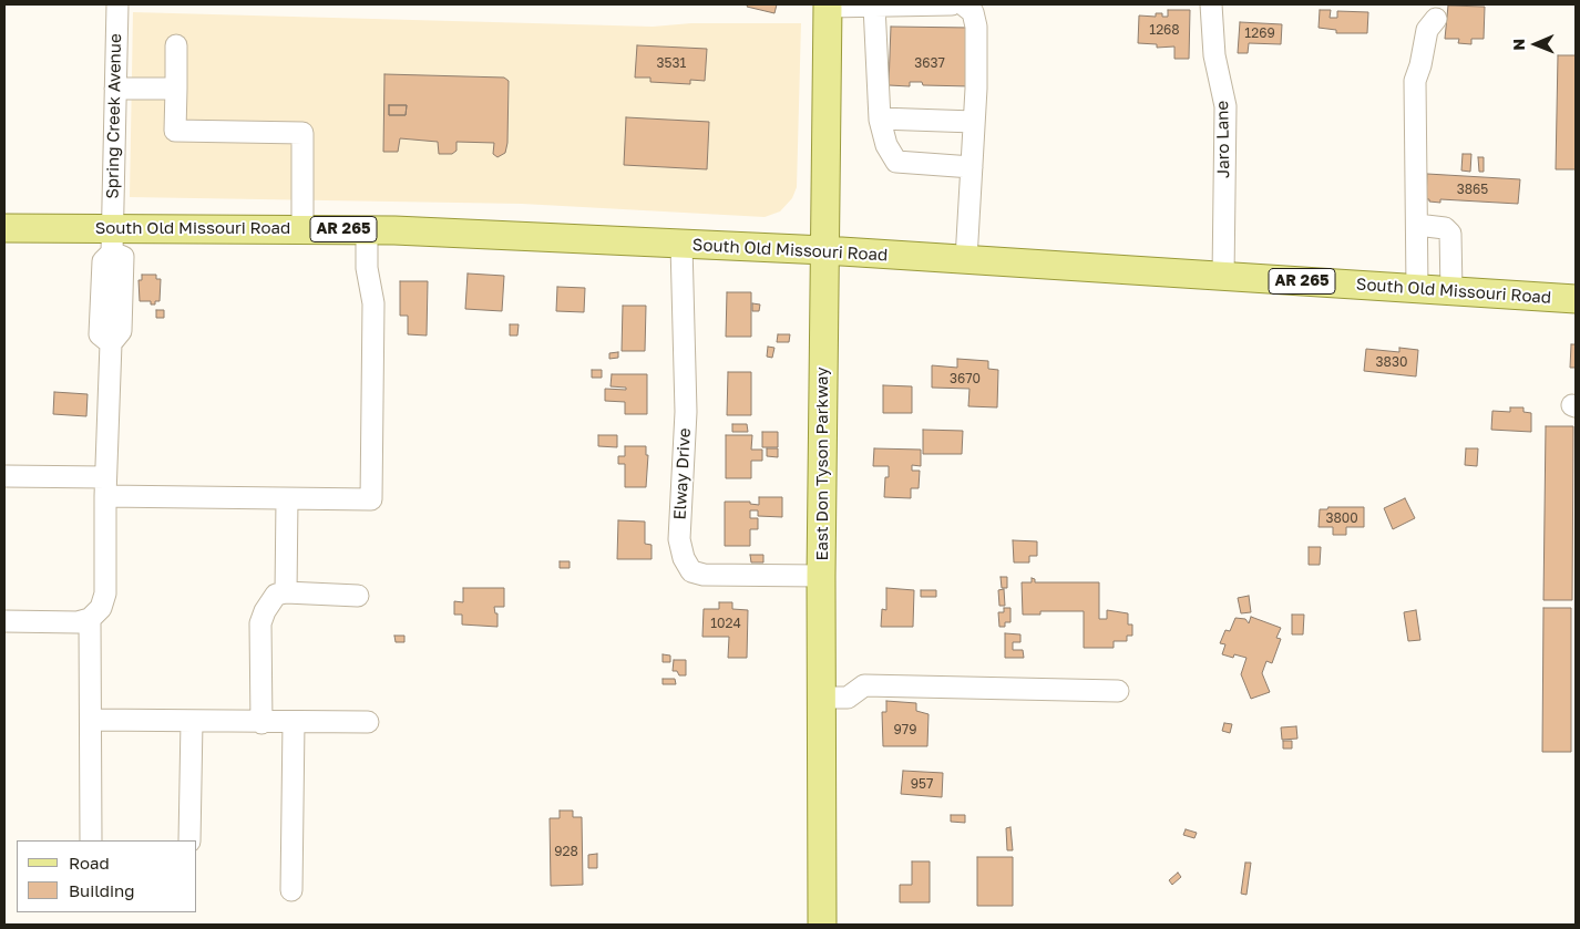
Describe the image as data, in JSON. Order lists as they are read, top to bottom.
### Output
{
  "streets": {
    "main road": ["South Old Missouri Road", "AR 265", "East Don Tyson Parkway"],
    "street": ["Spring Creek Avenue", "Jaro Lane", "Elway Drive"]
  },
  "crossings": [
    ["Spring Creek Avenue", "South Old Missouri Road"],
    ["Jaro Lane", "South Old Missouri Road"],
    ["South Old Missouri Road", "East Don Tyson Parkway"],
    ["South Old Missouri Road", "Elway Drive"],
    ["East Don Tyson Parkway", "Elway Drive"]
  ],
  "house_numbers": [
    "1268",
    "1269",
    "3531",
    "3637",
    "3865",
    "3830",
    "3670",
    "3800",
    "1024",
    "979",
    "957",
    "928"
  ],
  "legend": ["Road", "Building"],
  "north": "left"
}
